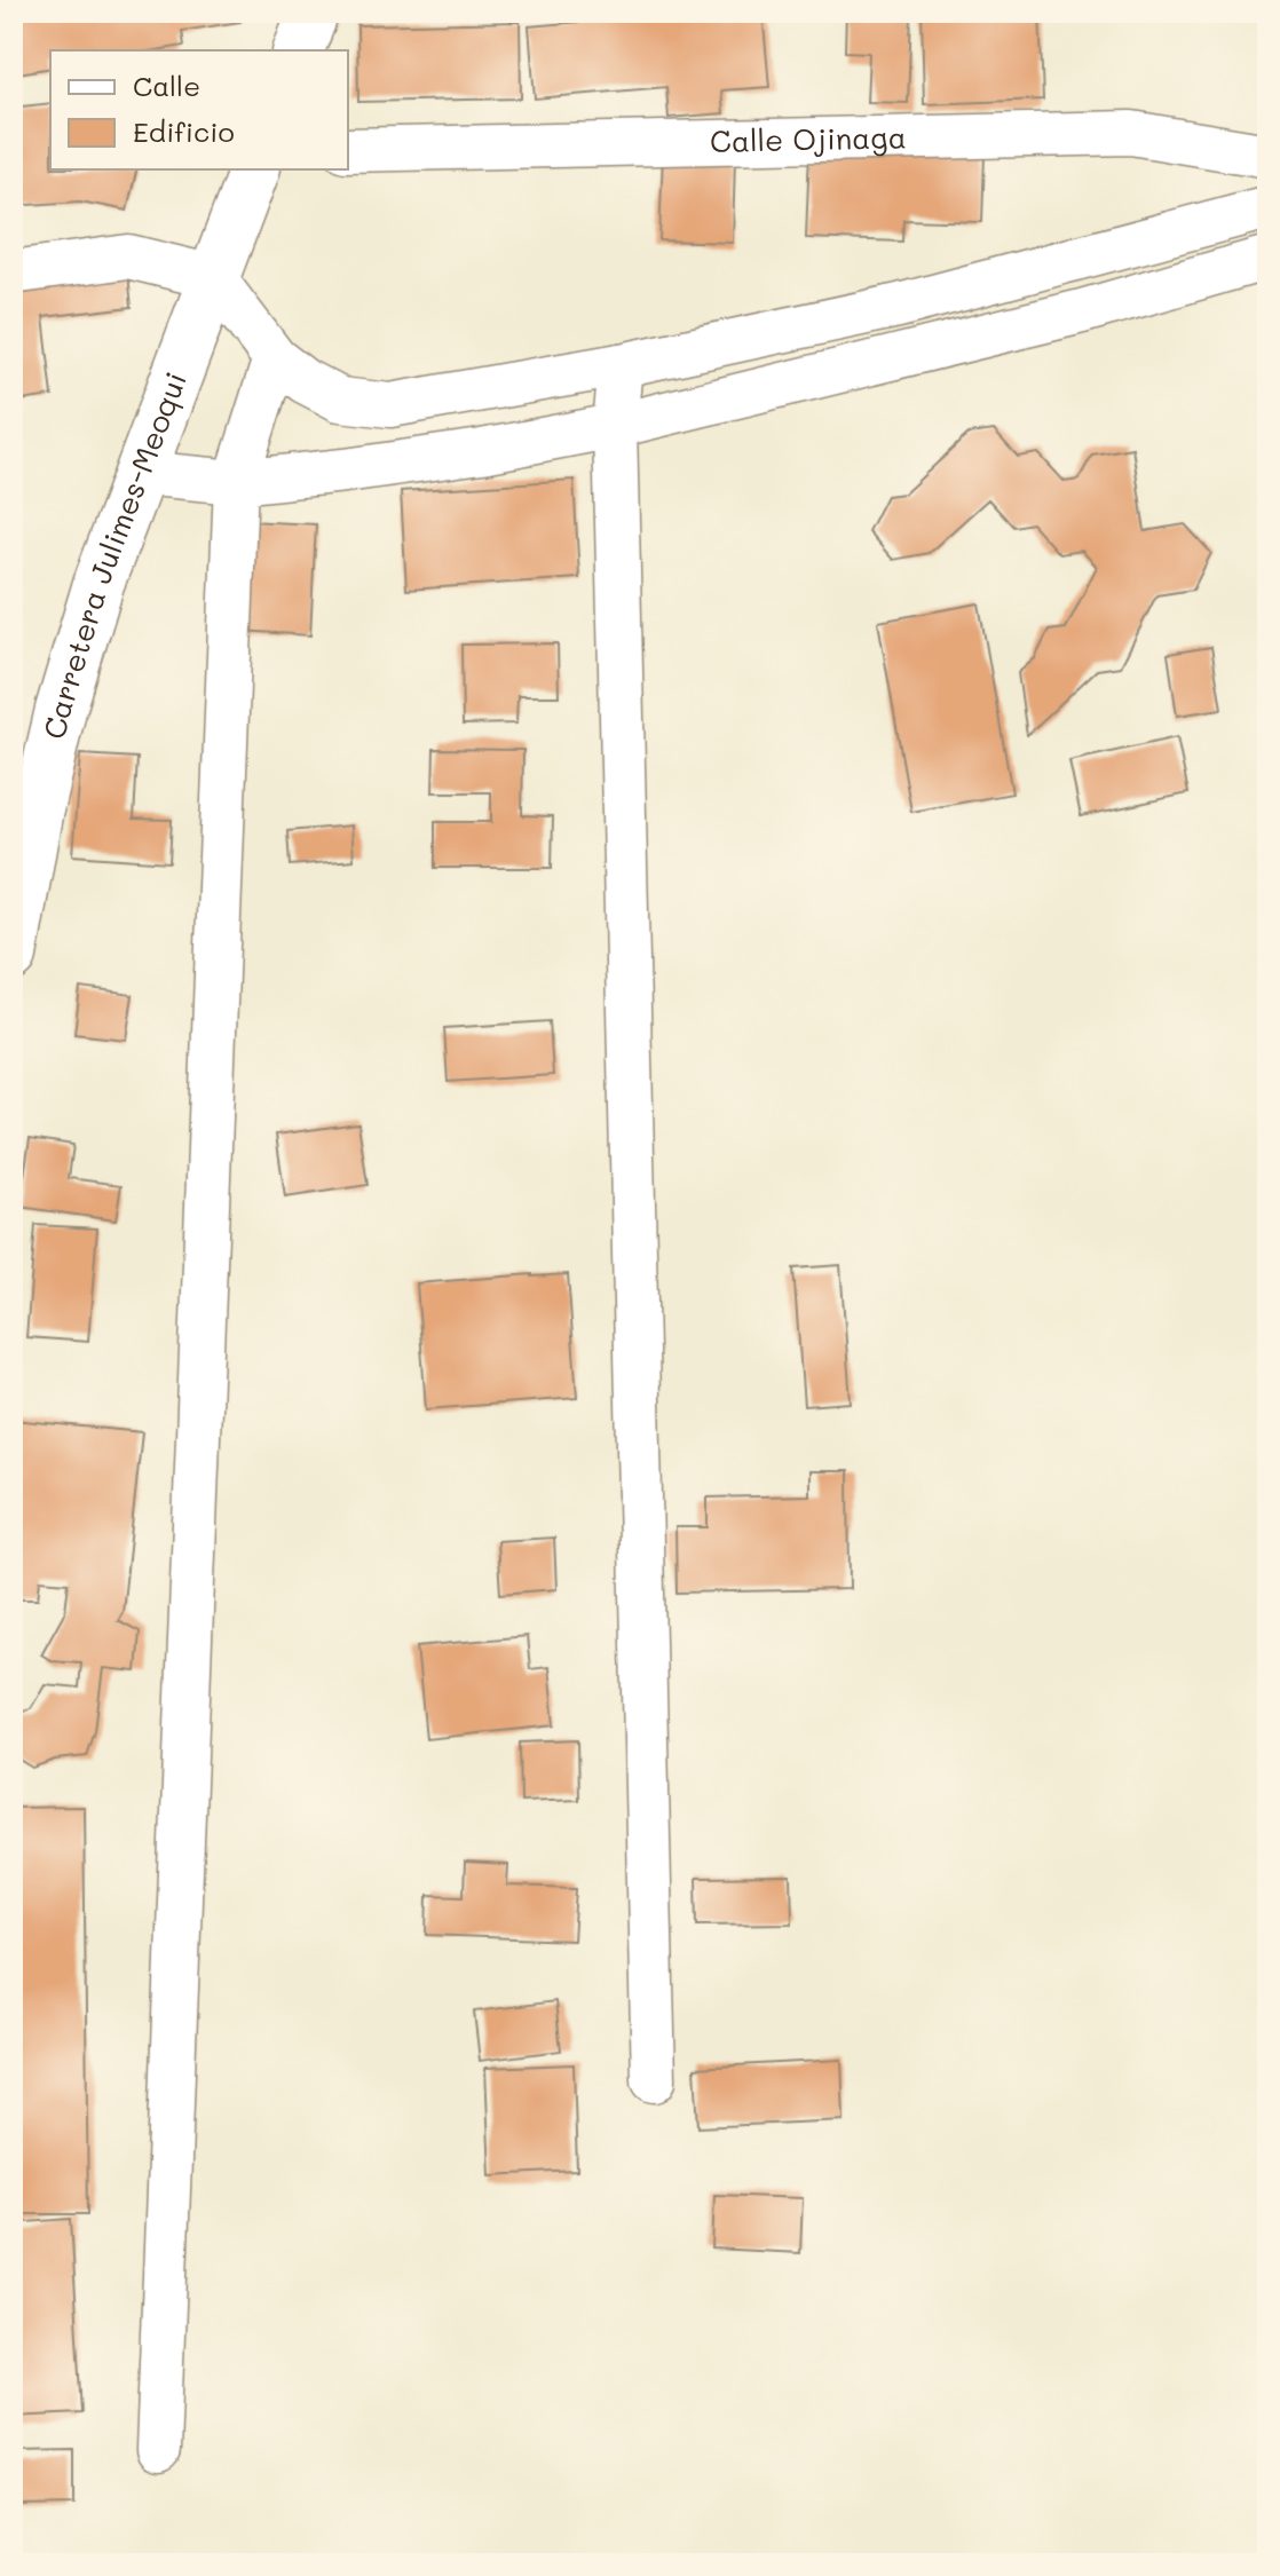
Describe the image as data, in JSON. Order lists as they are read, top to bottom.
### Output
{
  "streets": {
    "main road": ["Carretera Julimes-Meoqui"],
    "street": ["Calle Ojinaga"]
  },
  "legend": ["Calle", "Edificio"]
}
